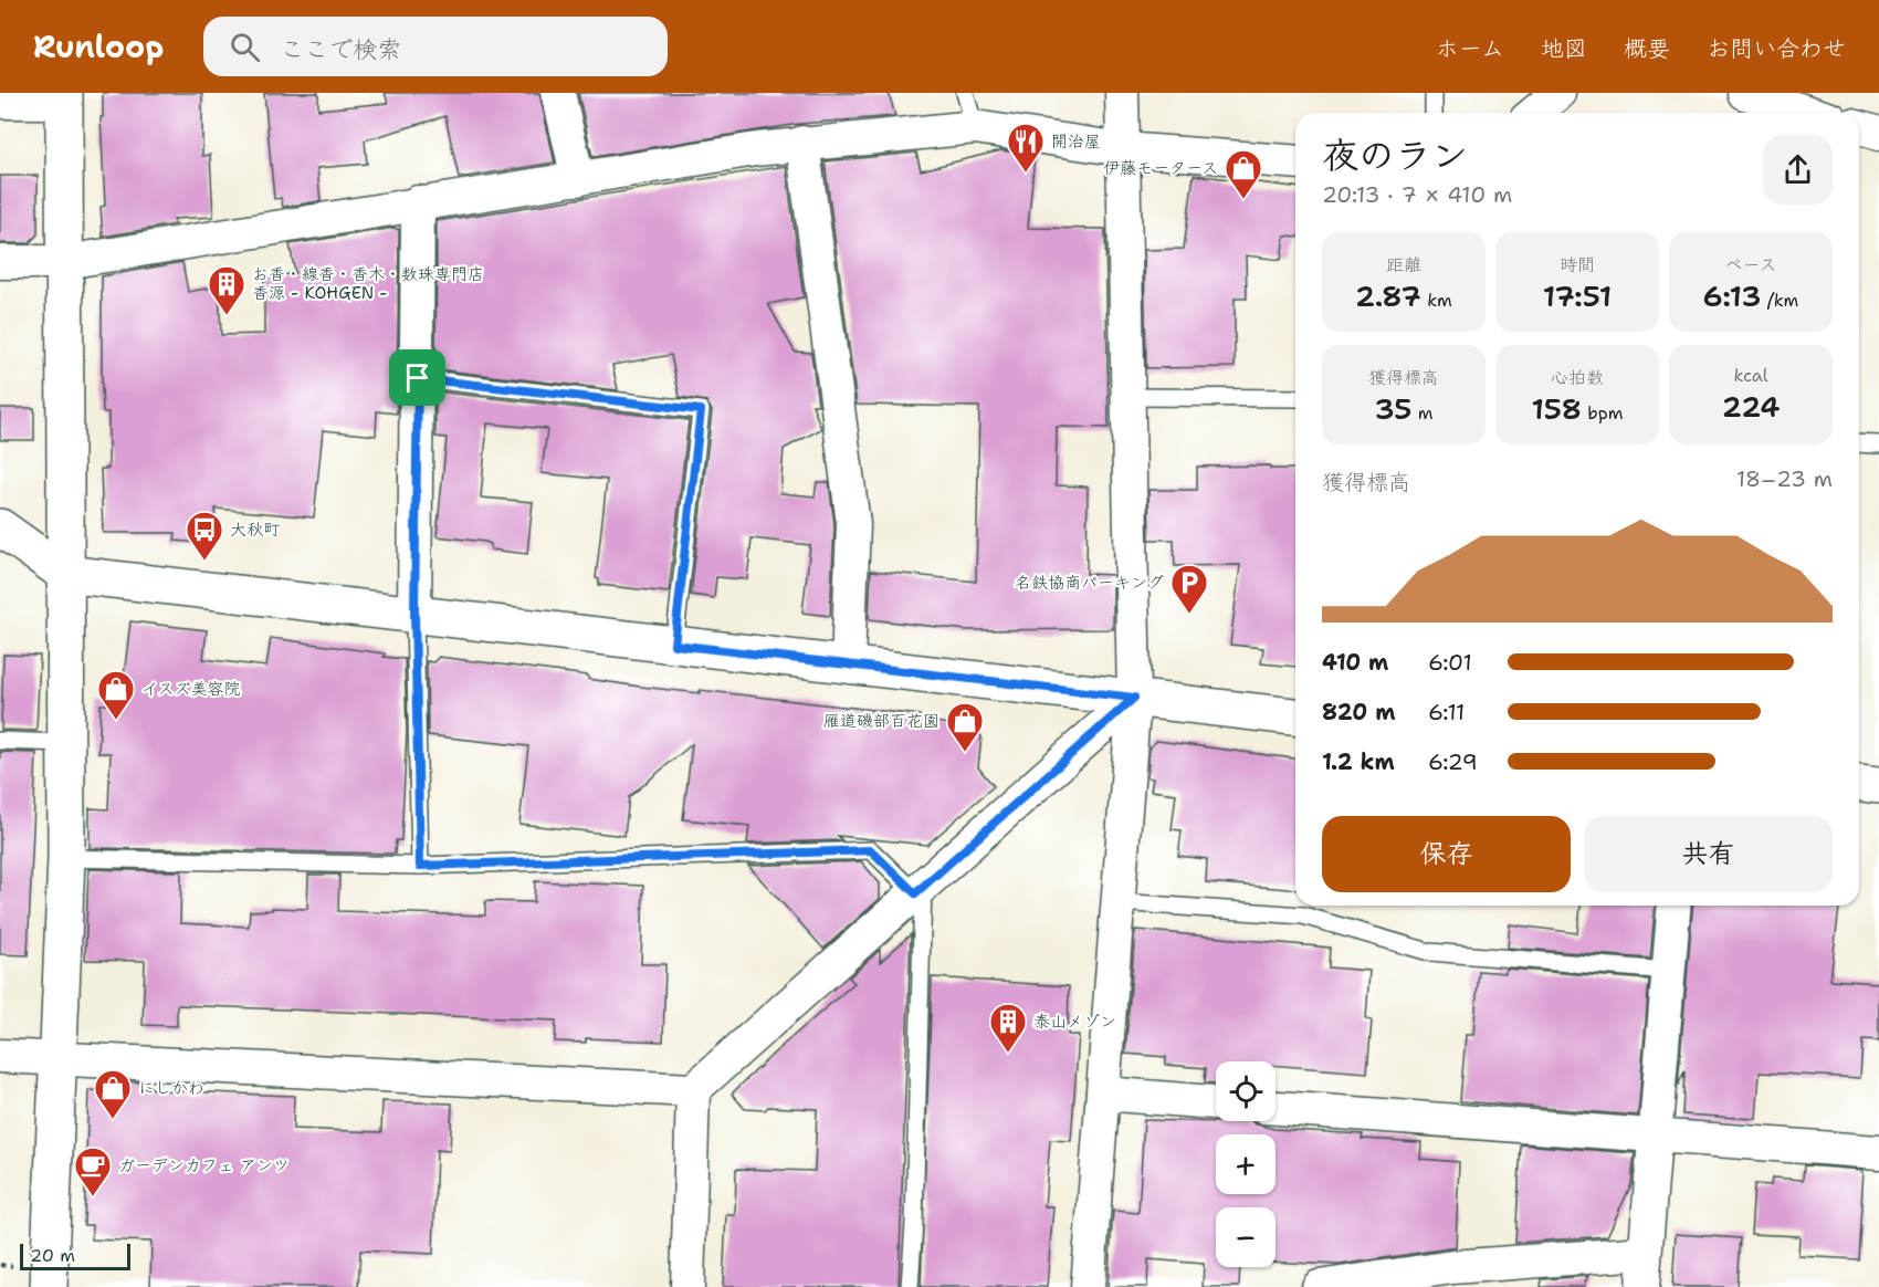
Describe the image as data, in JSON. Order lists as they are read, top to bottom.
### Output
{
  "places": {
    "restaurant": ["開治屋"],
    "shop": [
      "伊藤モータース",
      "イスズ美容院",
      "雁道磯部百花園",
      "にしかわ"
    ],
    "building": ["お香・線香・香木・数珠専門店 香源 - KOHGEN -", "泰山メゾン"],
    "bus stop": ["大秋町"],
    "parking": ["名鉄協商パーキング"],
    "cafe": ["ガーデンカフェ アンツ"]
  },
  "scale_bar": "20 m",
  "page": {
    "header": "Runloop",
    "search": "ここで検索",
    "nav": [
      "ホーム",
      "地図",
      "概要",
      "お問い合わせ"
    ],
    "heading": ["夜のラン", "20:13 · 7 × 410 m"],
    "stats": [
      ["距離", "2.87 km"],
      ["時間", "17:51"],
      ["ペース", "6:13 /km"],
      ["獲得標高", "35 m"],
      ["心拍数", "158 bpm"],
      ["kcal", "224"]
    ],
    "chart": ["獲得標高", "18–23 m"],
    "list": [
      {
        "name": "410 m",
        "note": "6:01"
      },
      {
        "name": "820 m",
        "note": "6:11"
      },
      {
        "name": "1.2 km",
        "note": "6:29"
      }
    ],
    "buttons": ["保存", "共有"],
    "map_buttons": ["+", "−"],
    "scale": "20 m"
  }
}
